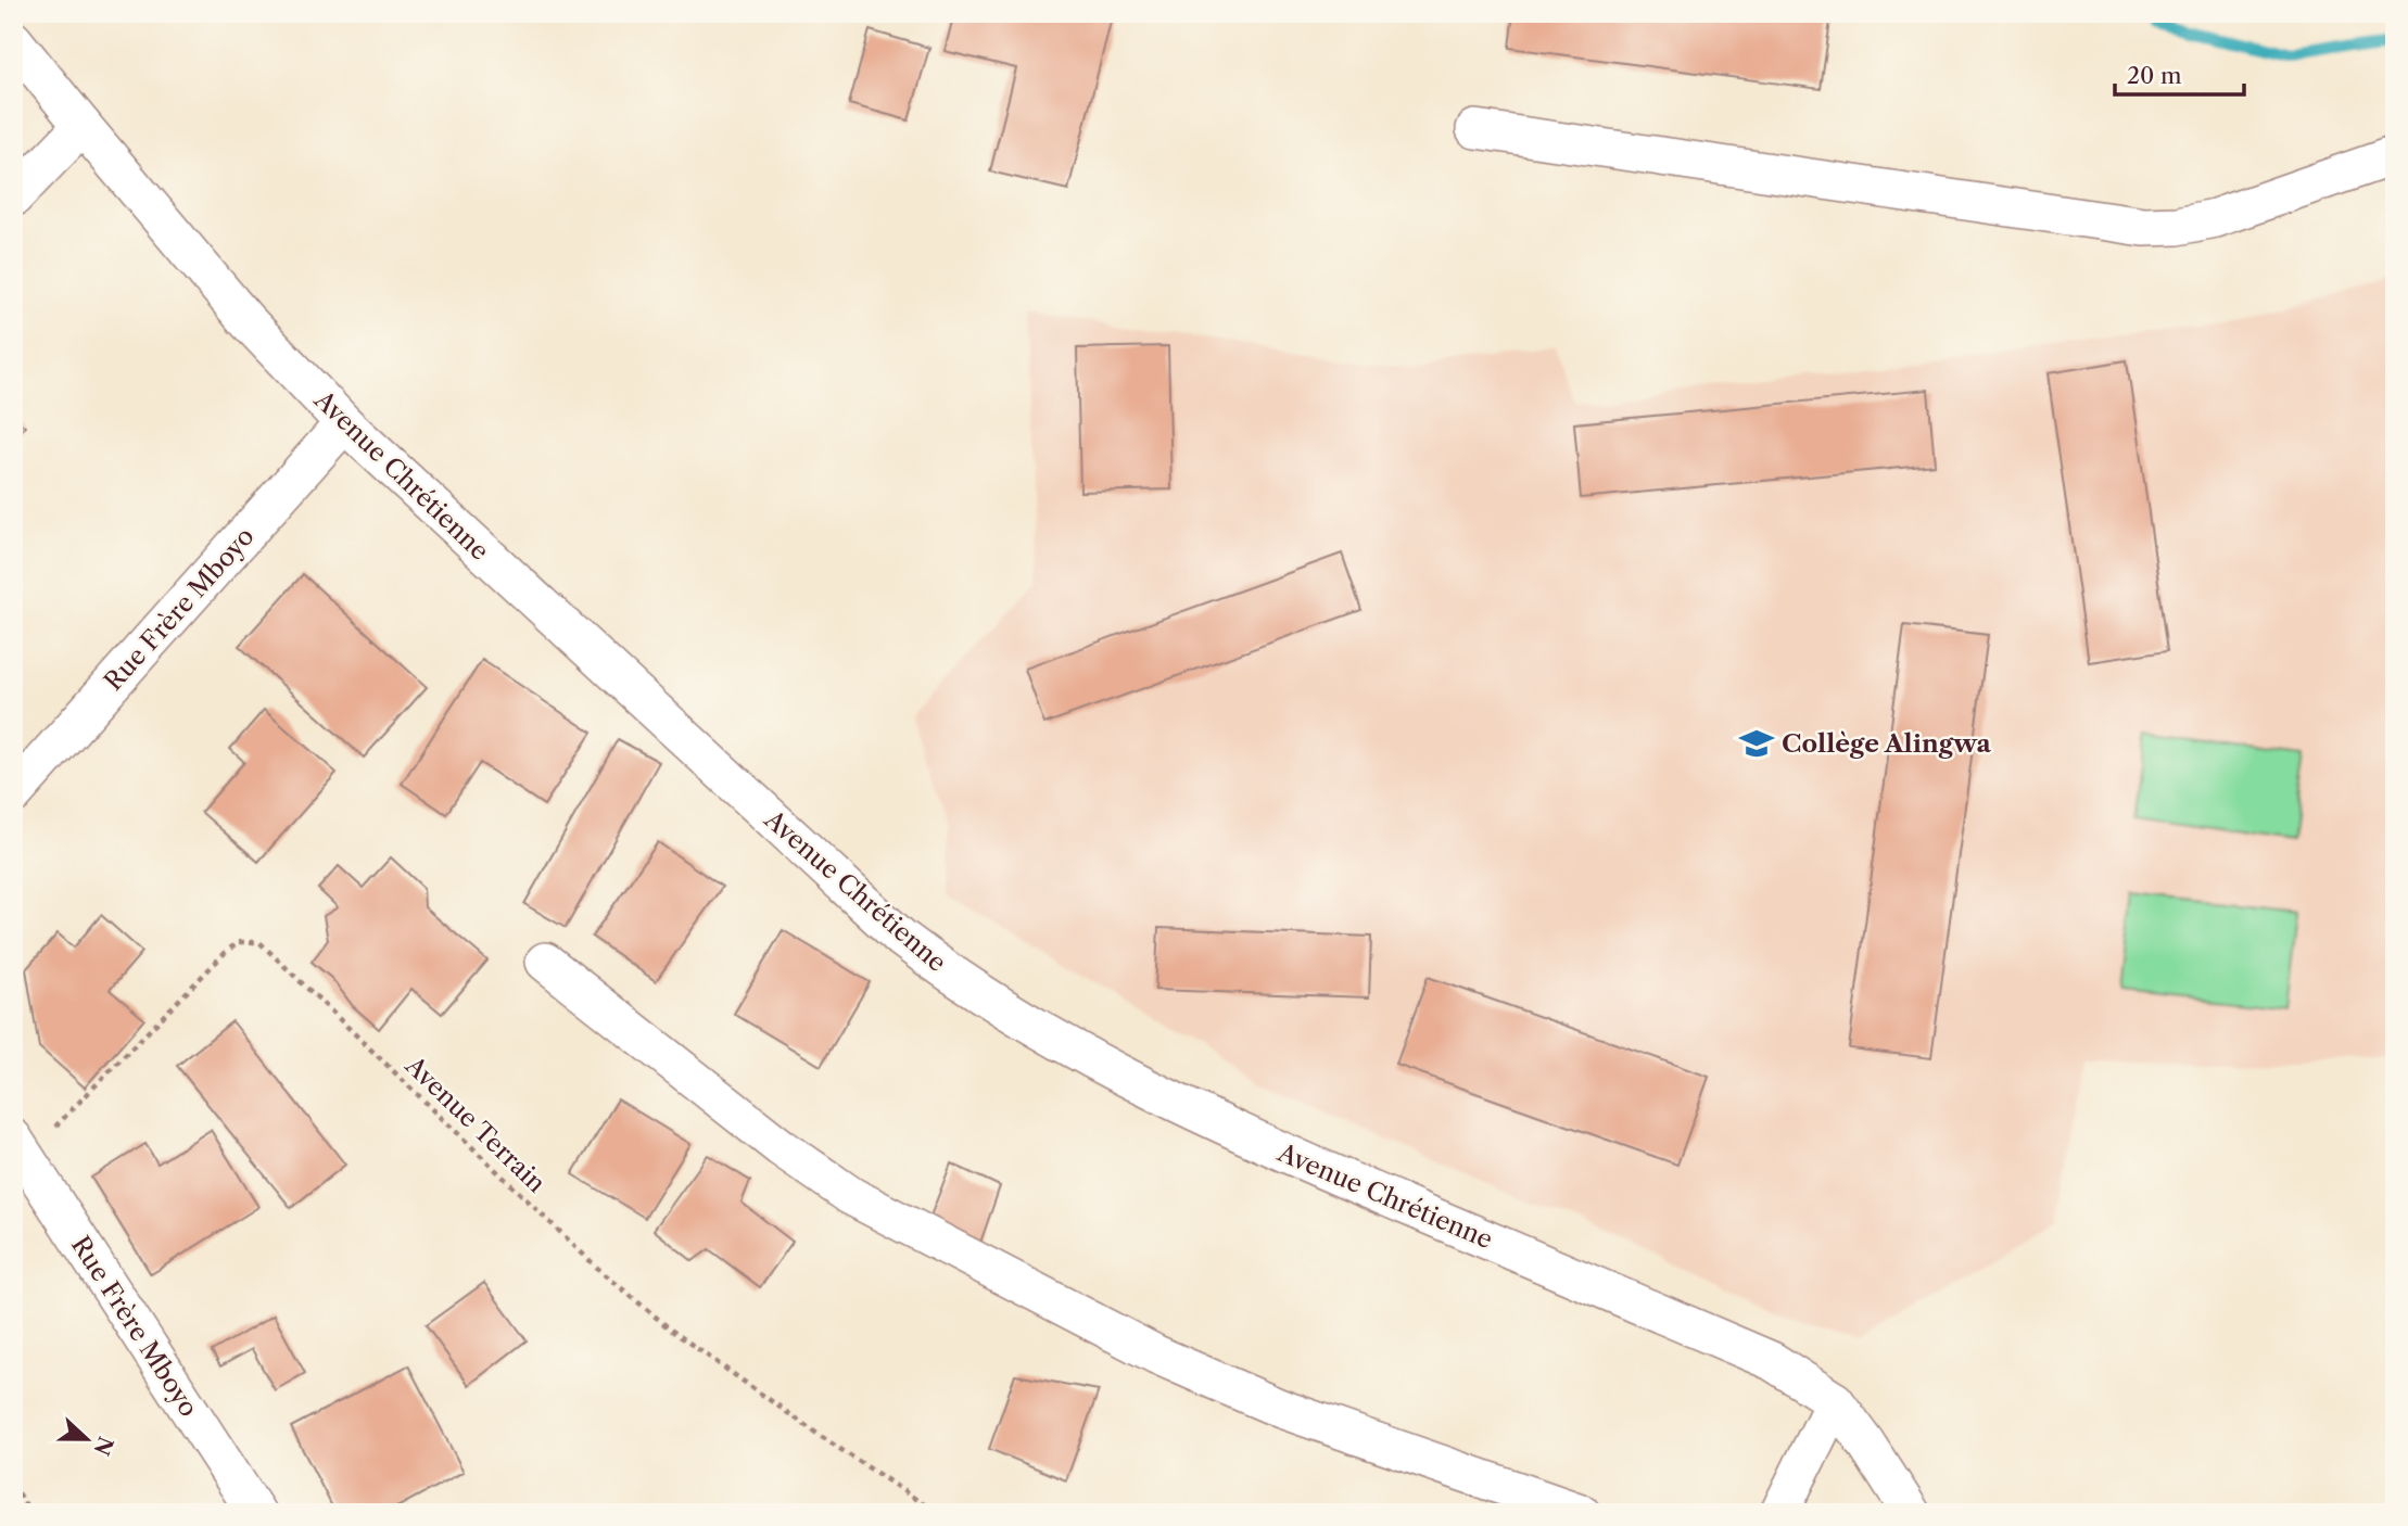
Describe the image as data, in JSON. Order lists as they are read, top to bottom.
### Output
{
  "streets": {
    "street": ["Avenue Chrétienne", "Rue Frère Mboyo"],
    "path": ["Avenue Terrain"]
  },
  "crossings": [
    ["Avenue Chrétienne", "Rue Frère Mboyo"],
    ["Rue Frère Mboyo", "Avenue Terrain"]
  ],
  "places": {
    "school or university": ["Collège Alingwa"]
  },
  "scale_bar": "20 m",
  "north": "right"
}
